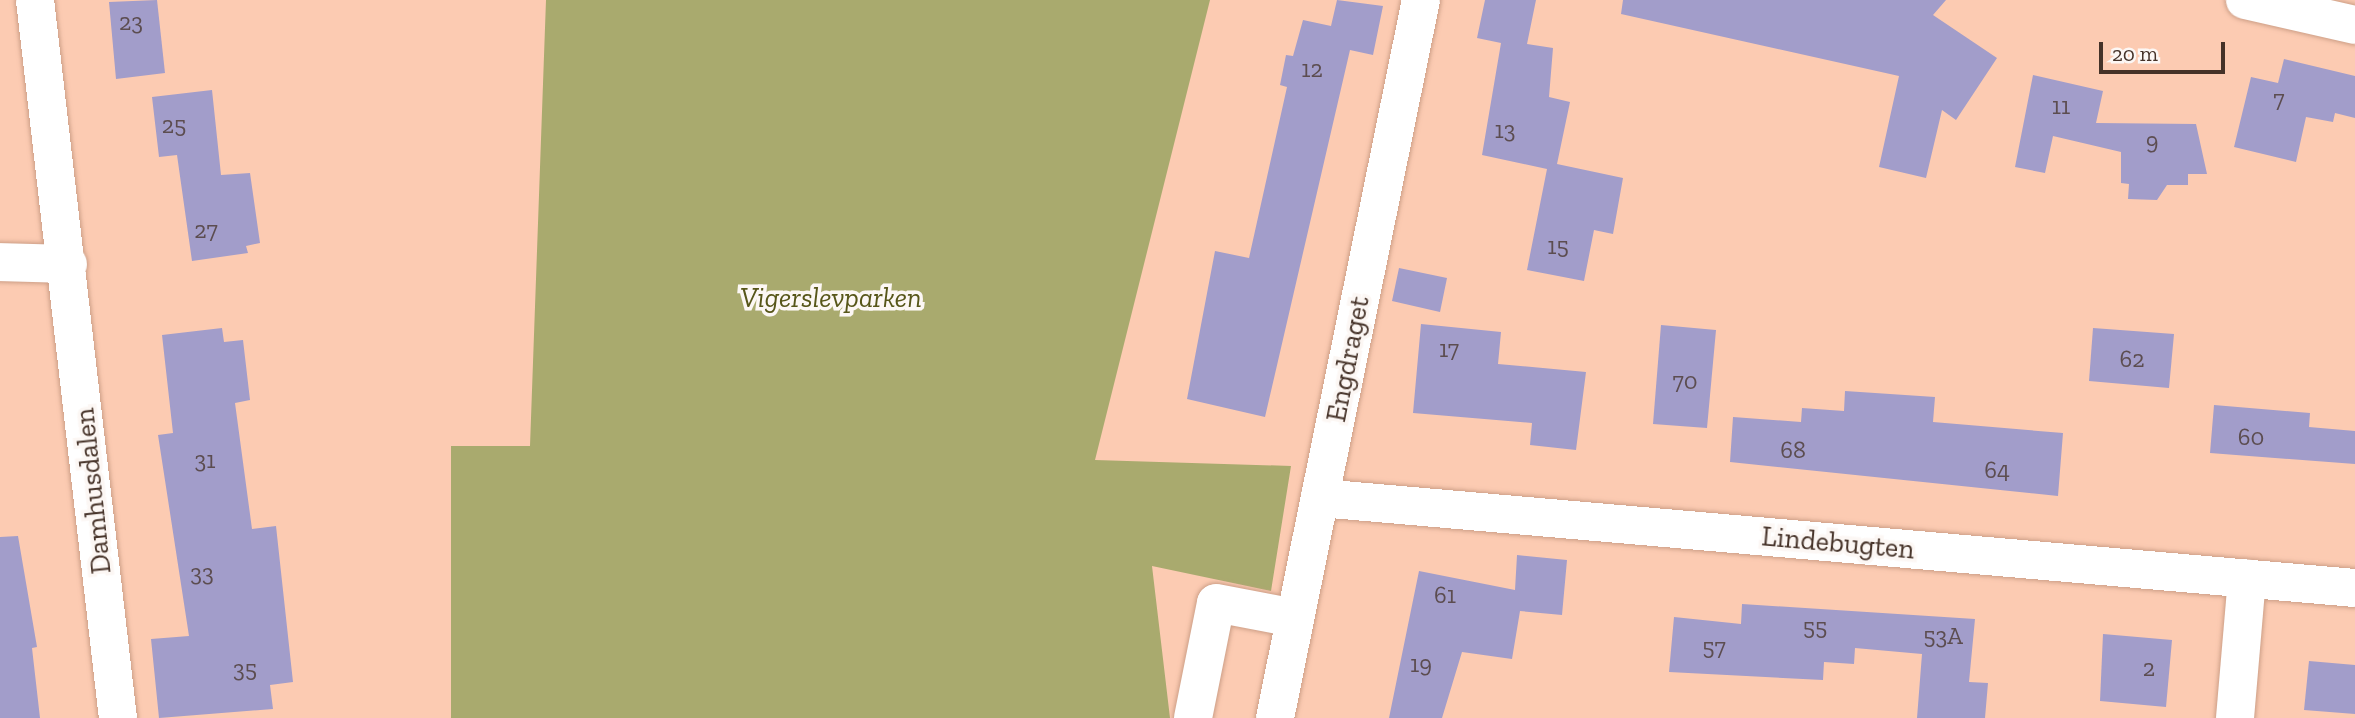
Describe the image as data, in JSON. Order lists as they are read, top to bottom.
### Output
{
  "streets": {
    "street": ["Engdraget", "Damhusdalen", "Lindebugten"]
  },
  "crossings": [
    ["Engdraget", "Lindebugten"]
  ],
  "parks": ["Vigerslevparken"],
  "house_numbers": [
    "23",
    "12",
    "7",
    "11",
    "25",
    "13",
    "9",
    "27",
    "15",
    "17",
    "62",
    "70",
    "60",
    "68",
    "31",
    "64",
    "33",
    "61",
    "55",
    "53A",
    "57",
    "19",
    "2",
    "35"
  ],
  "scale_bar": "20 m"
}
